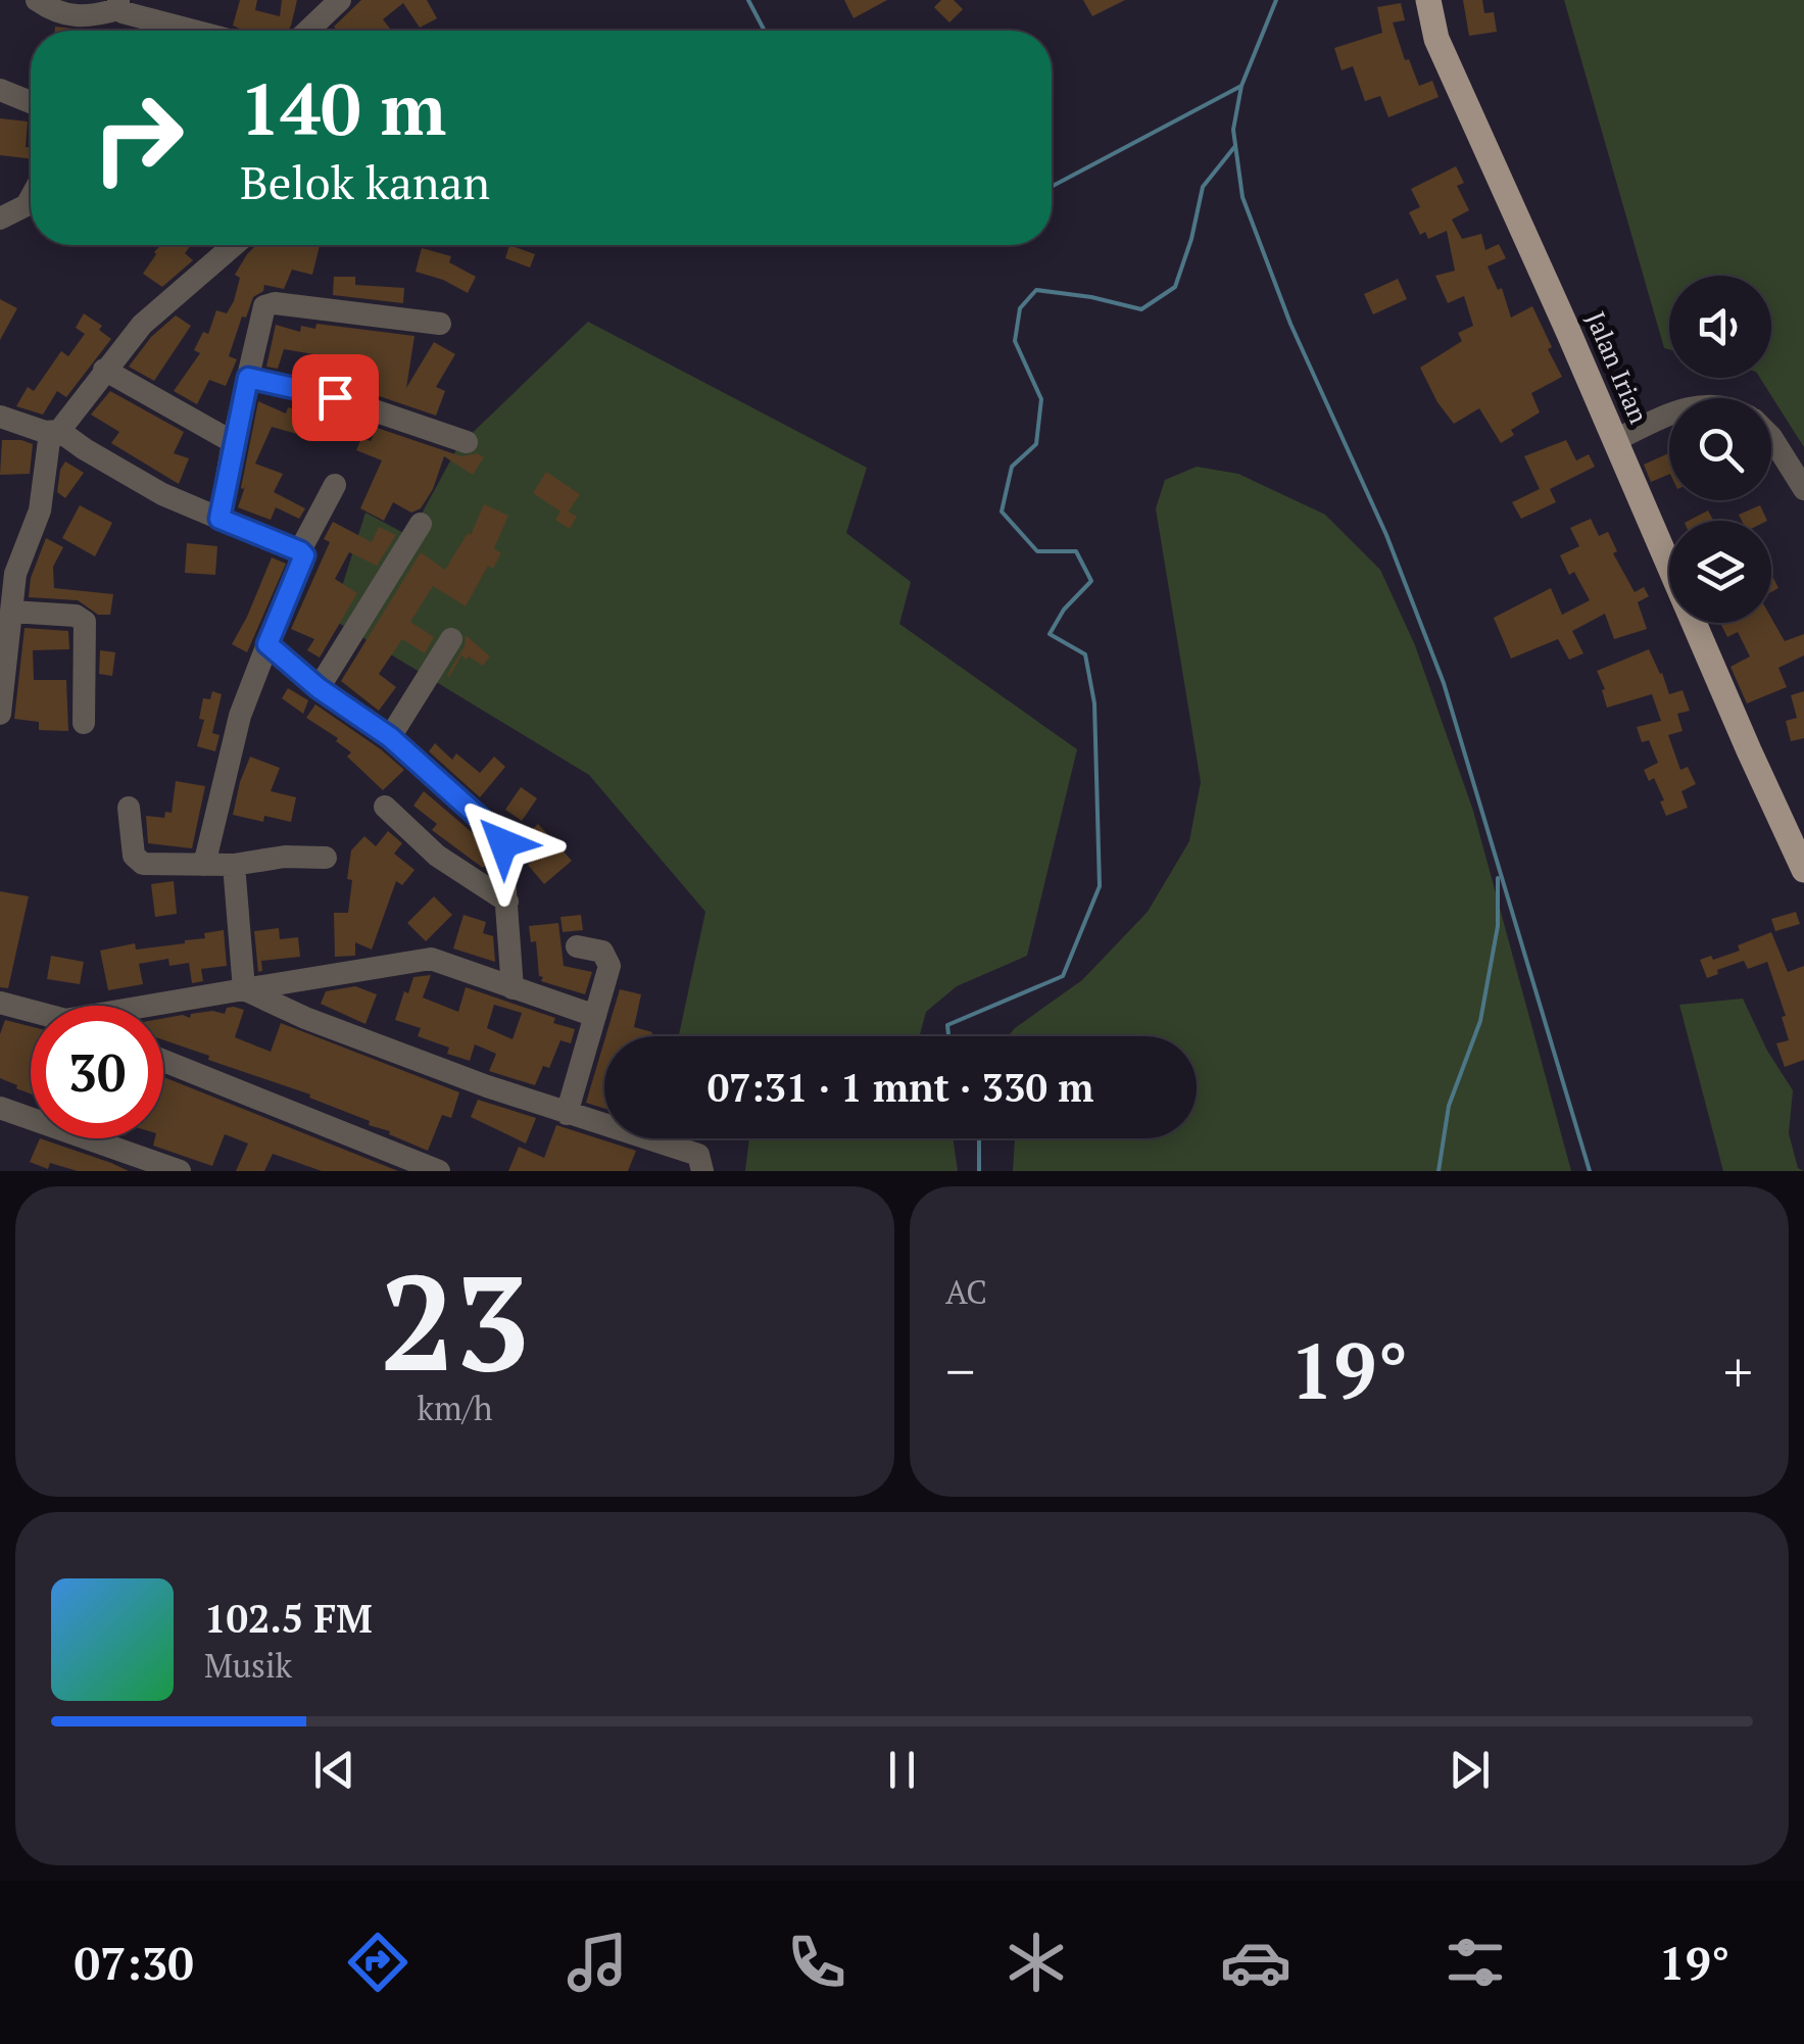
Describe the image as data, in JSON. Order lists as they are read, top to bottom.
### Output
{
  "streets": {
    "main road": ["Jalan Irian"]
  },
  "page": {
    "turn": ["140 m", "Belok kanan"],
    "limit": "30",
    "trip": "07:31 · 1 mnt · 330 m",
    "tile": [
      ["23", "km/h"],
      "AC"
    ],
    "heat": ["−", "19°", "+"],
    "song": ["102.5 FM", "Musik"],
    "tabs": ["07:30", "19°"]
  }
}
